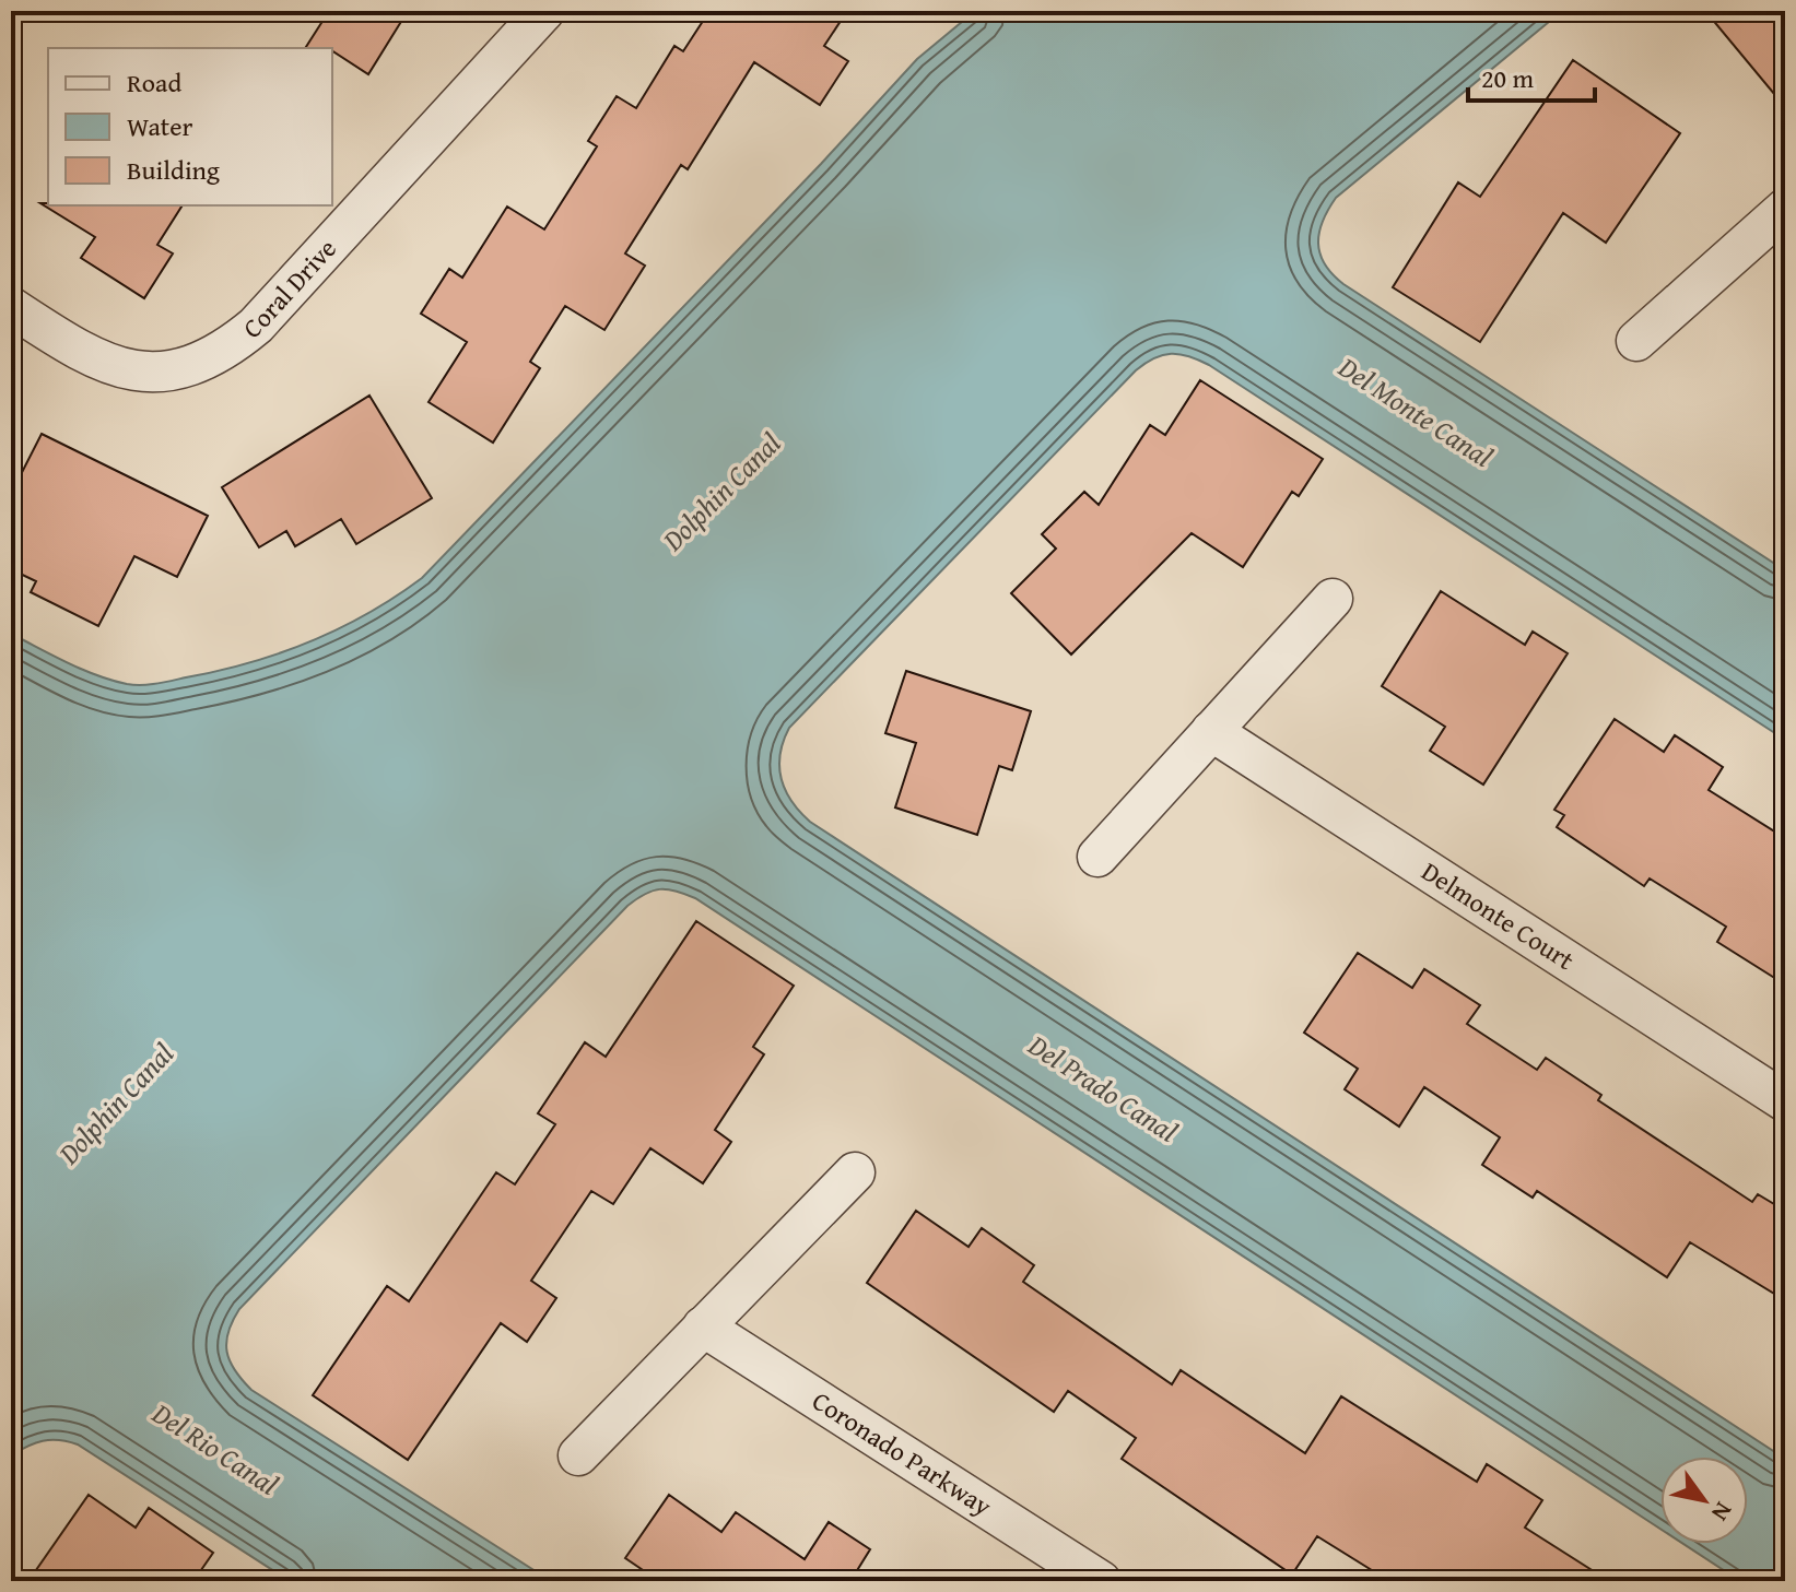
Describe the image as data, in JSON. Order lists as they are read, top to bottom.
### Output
{
  "streets": {
    "street": ["Coral Drive", "Delmonte Court", "Coronado Parkway"]
  },
  "water": [
    "Del Monte Canal",
    "Dolphin Canal",
    "Del Prado Canal",
    "Del Rio Canal"
  ],
  "legend": ["Road", "Water", "Building"],
  "scale_bar": "20 m",
  "north": "bottom right"
}
